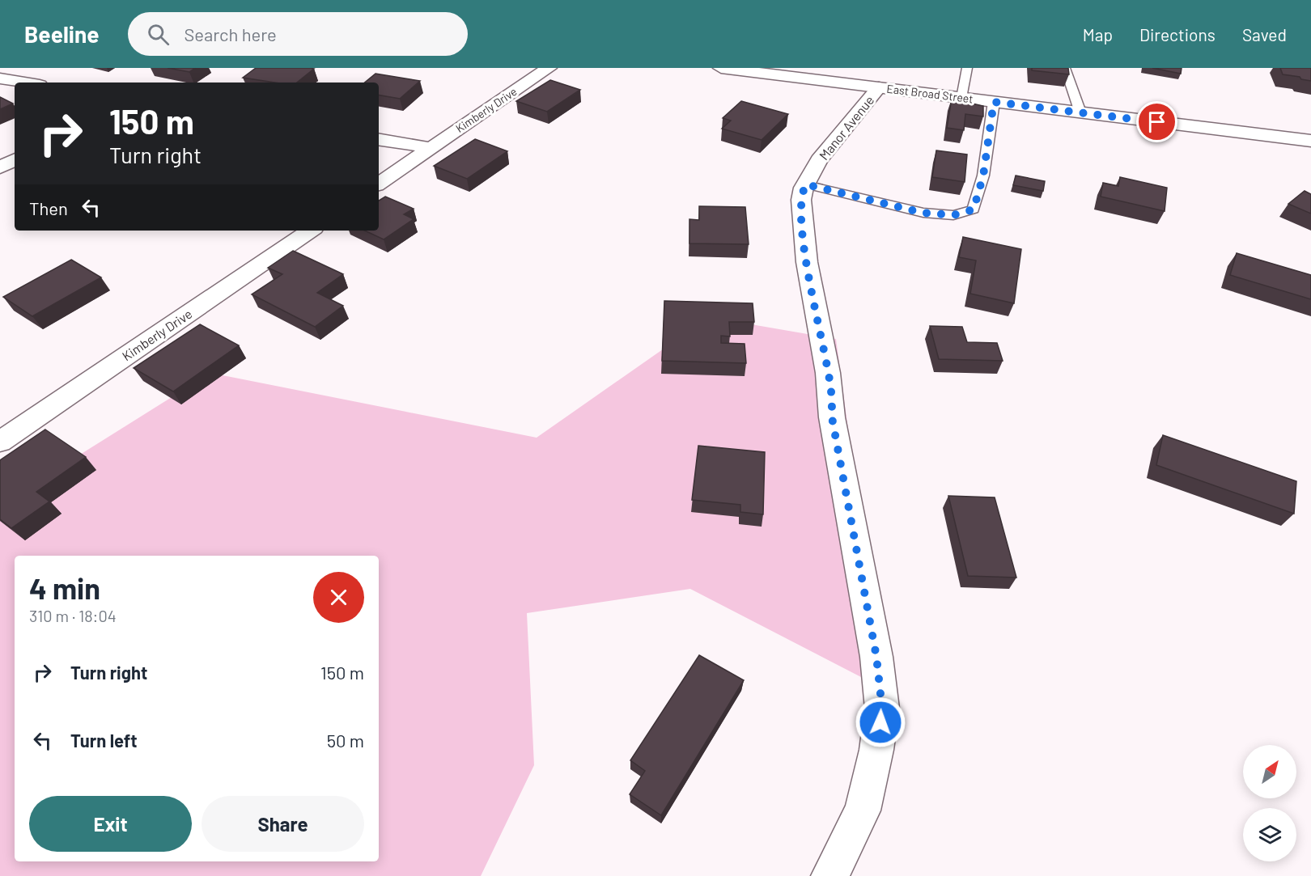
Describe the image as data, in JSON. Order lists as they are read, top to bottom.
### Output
{
  "streets": {
    "street": ["East Broad Street", "Kimberly Drive", "Manor Avenue"]
  },
  "crossings": [
    ["East Broad Street", "Manor Avenue"]
  ],
  "north": "top right",
  "page": {
    "header": "Beeline",
    "search": "Search here",
    "nav": ["Map", "Directions", "Saved"],
    "turn": ["150 m", "Turn right"],
    "then": "Then",
    "heading": ["4 min", "310 m · 18:04"],
    "list": [
      {
        "name": "Turn right",
        "value": "150 m"
      },
      {
        "name": "Turn left",
        "value": "50 m"
      }
    ],
    "buttons": ["Exit", "Share"]
  }
}
